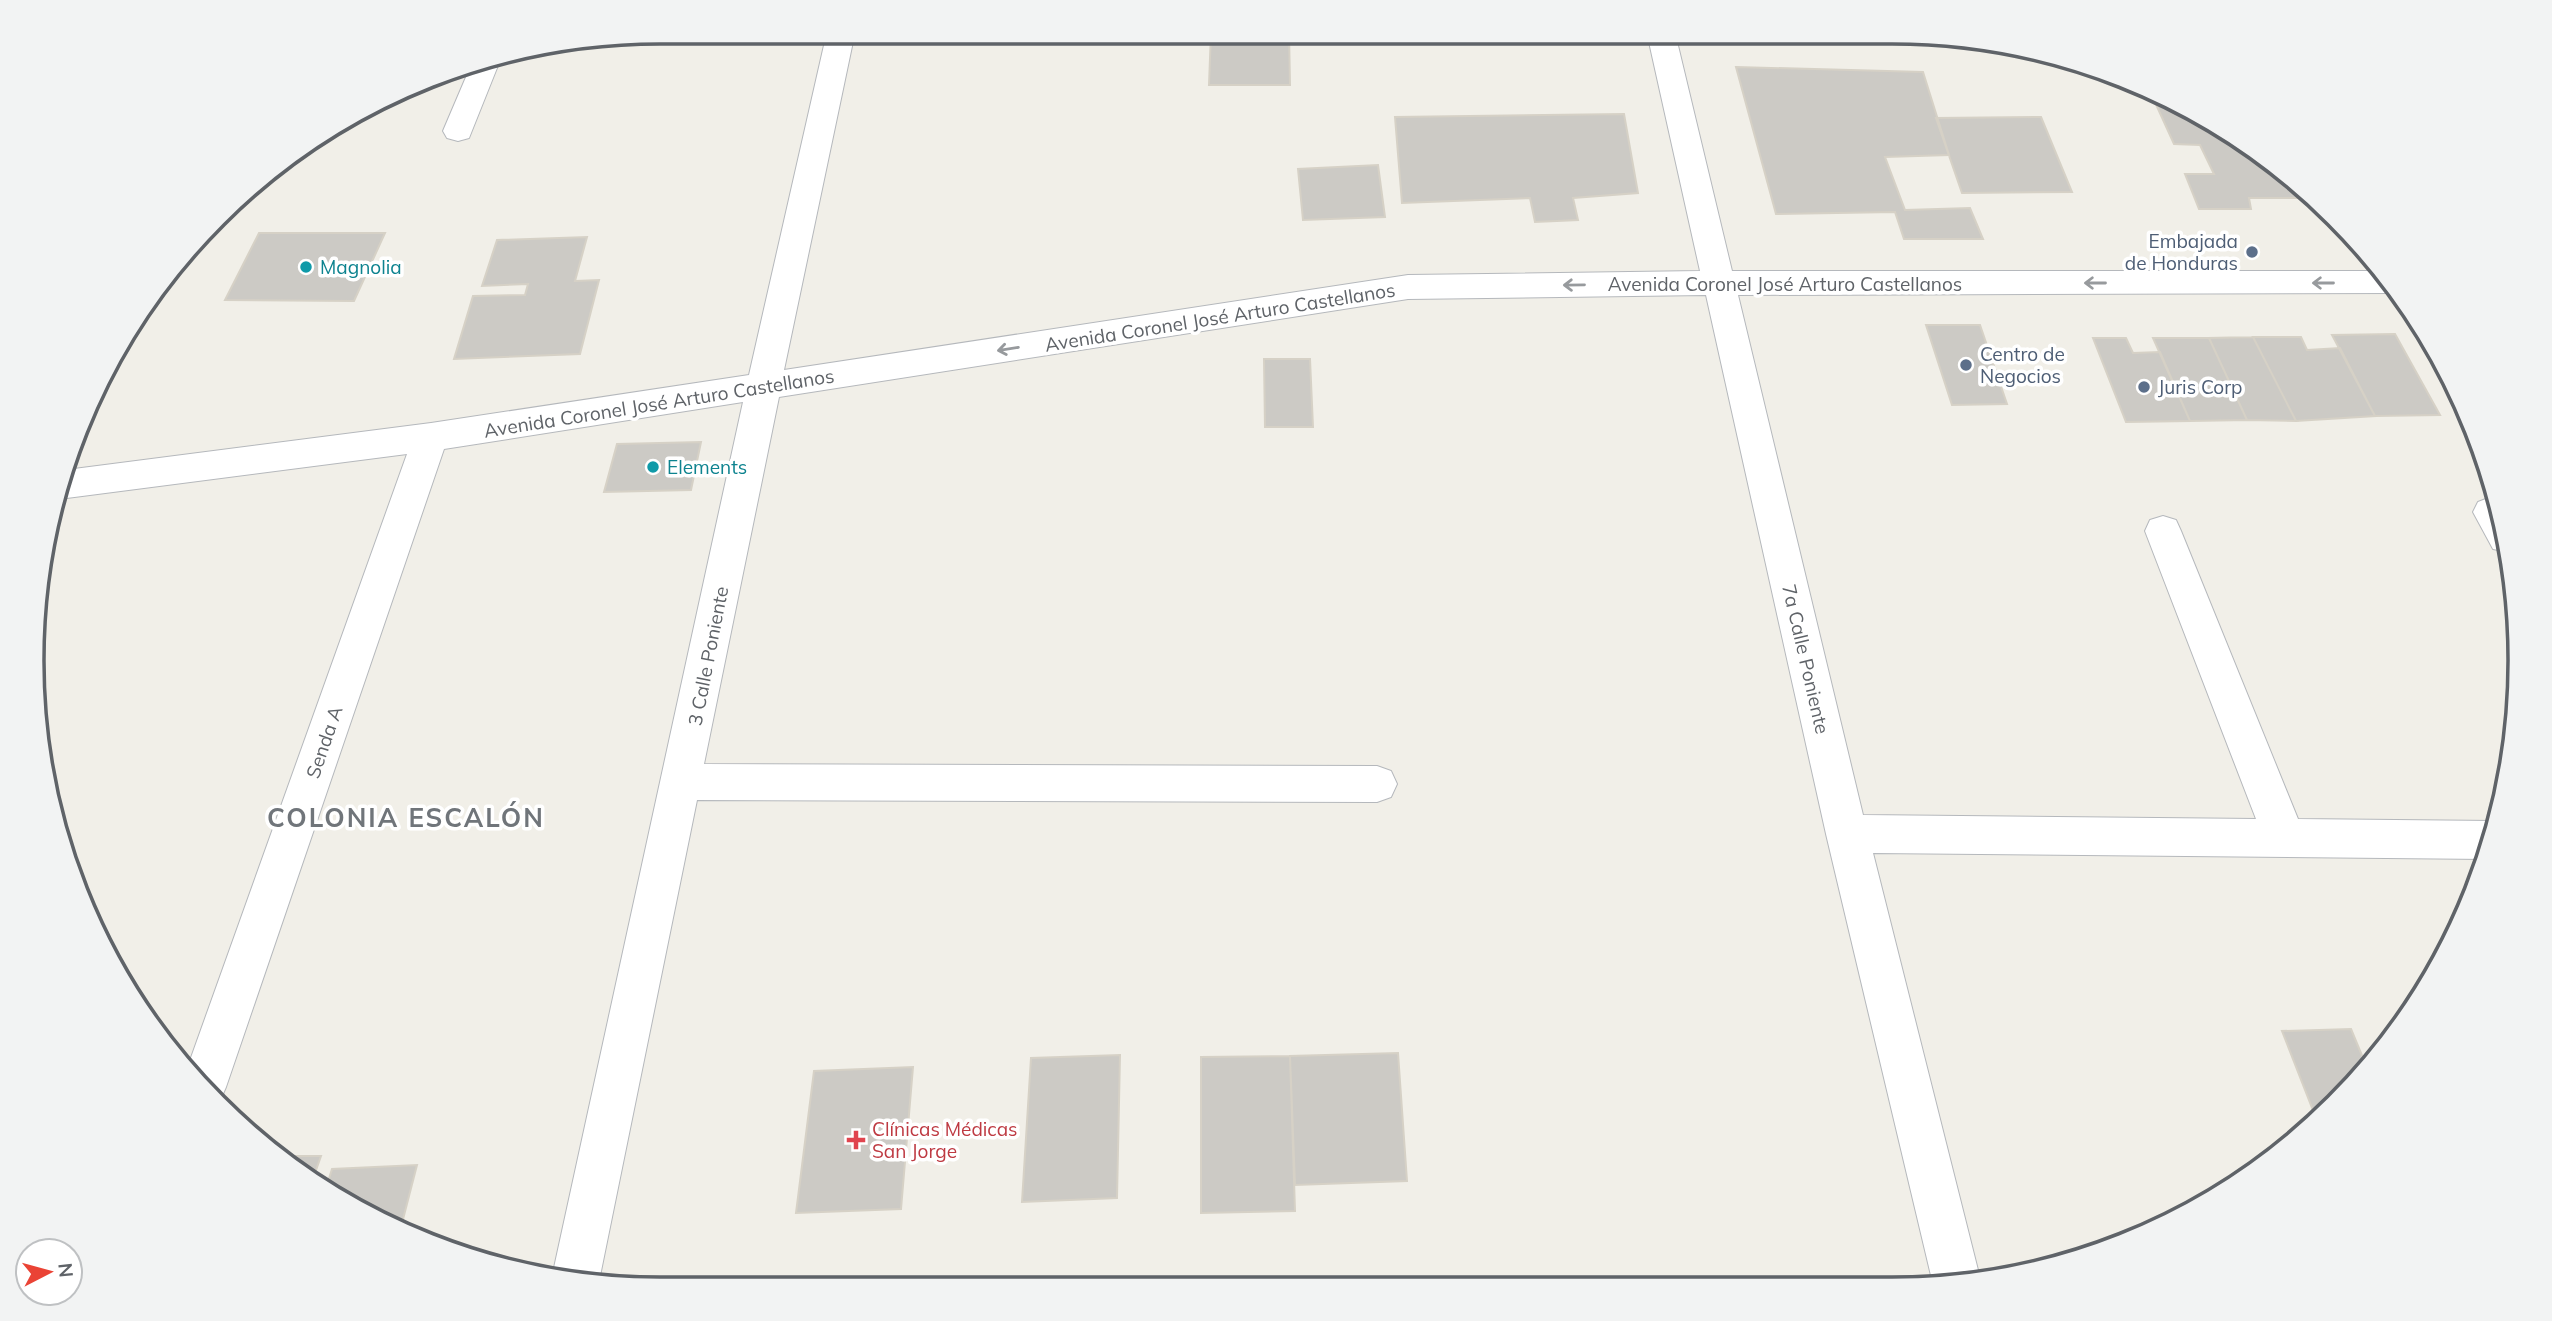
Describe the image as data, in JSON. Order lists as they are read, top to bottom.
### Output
{
  "streets": {
    "street": [
      "Avenida Coronel José Arturo Castellanos",
      "3 Calle Poniente",
      "7a Calle Poniente",
      "Senda A"
    ]
  },
  "crossings": [
    ["Avenida Coronel José Arturo Castellanos", "3 Calle Poniente"],
    ["Avenida Coronel José Arturo Castellanos", "7a Calle Poniente"],
    ["Avenida Coronel José Arturo Castellanos", "Senda A"]
  ],
  "one_way": ["Avenida Coronel José Arturo Castellanos"],
  "districts": ["COLONIA ESCALÓN"],
  "places": {
    "other": [
      "Embajada de Honduras",
      "Magnolia",
      "Centro de Negocios",
      "Juris Corp",
      "Elements"
    ],
    "health": ["Clínicas Médicas San Jorge"]
  },
  "north": "right"
}
